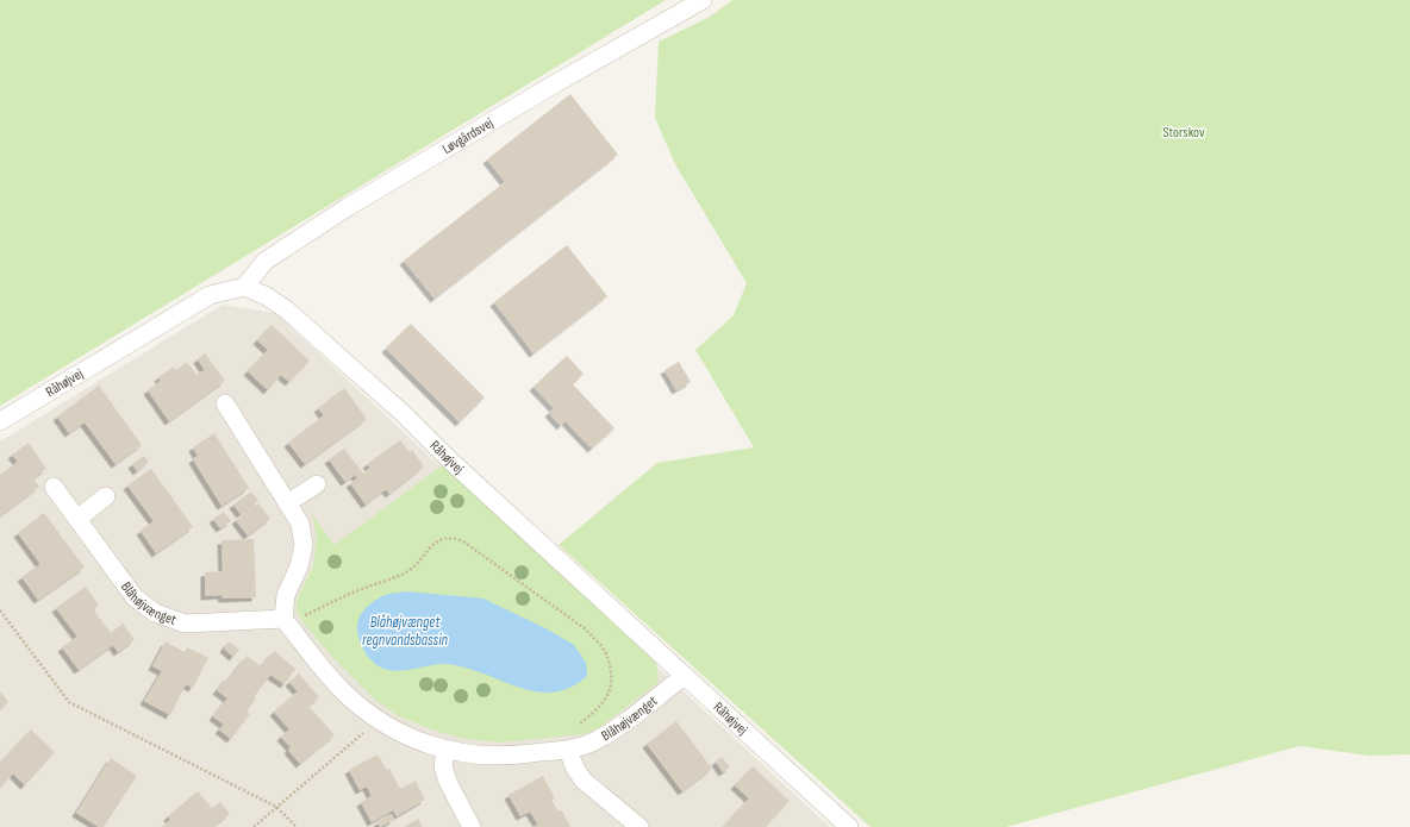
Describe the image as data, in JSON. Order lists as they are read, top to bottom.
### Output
{
  "streets": {
    "street": ["Løvgårdsvej", "Råhøjvej", "Blåhøjvænget"]
  },
  "crossings": [
    ["Løvgårdsvej", "Råhøjvej"],
    ["Råhøjvej", "Blåhøjvænget"]
  ],
  "water": ["Blåhøjvænget regnvandsbassin"],
  "parks": ["Storskov"]
}
